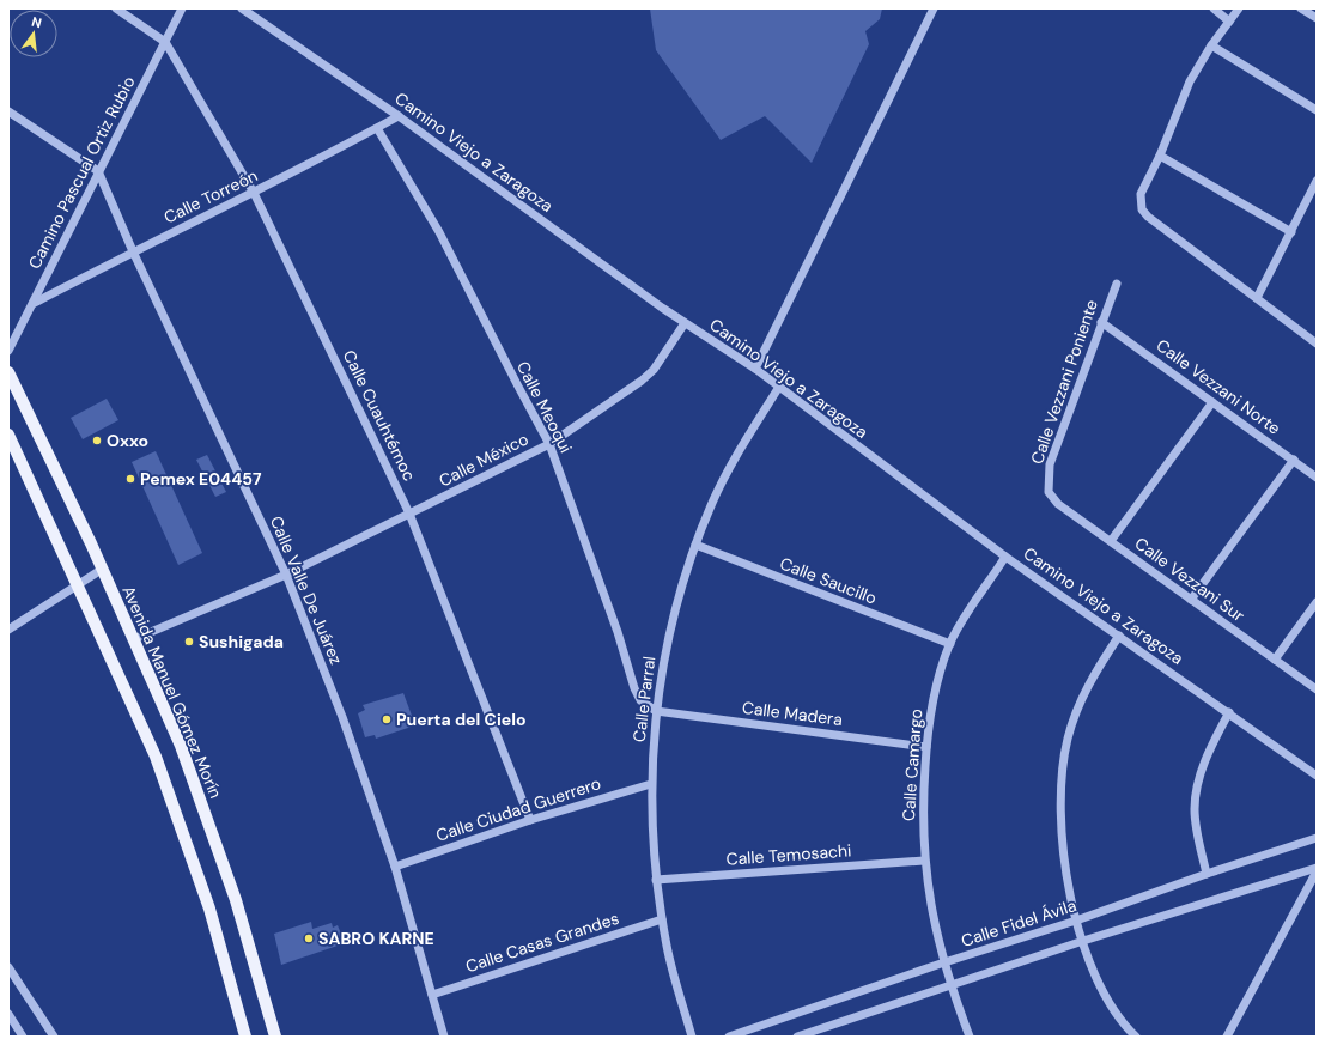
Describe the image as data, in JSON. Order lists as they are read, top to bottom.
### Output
{
  "streets": {
    "main road": ["Avenida Manuel Gómez Morín"],
    "street": [
      "Camino Viejo a Zaragoza",
      "Camino Pascual Ortiz Rubio",
      "Calle Torreón",
      "Calle Vezzani Poniente",
      "Calle Vezzani Norte",
      "Calle Meoqui",
      "Calle Cuauhtémoc",
      "Calle México",
      "Calle Vezzani Sur",
      "Calle Saucillo",
      "Calle Valle De Juárez",
      "Calle Parral",
      "Calle Madera",
      "Calle Camargo",
      "Calle Ciudad Guerrero",
      "Calle Temosachi",
      "Calle Fidel Ávila",
      "Calle Casas Grandes"
    ]
  },
  "crossings": [
    ["Camino Viejo a Zaragoza", "Calle Torreón"],
    ["Camino Viejo a Zaragoza", "Calle México"],
    ["Camino Viejo a Zaragoza", "Calle Parral"],
    ["Camino Viejo a Zaragoza", "Calle Camargo"],
    ["Camino Pascual Ortiz Rubio", "Calle Torreón"],
    ["Camino Pascual Ortiz Rubio", "Calle Cuauhtémoc"],
    ["Camino Pascual Ortiz Rubio", "Calle Valle De Juárez"],
    ["Calle Torreón", "Calle Meoqui"],
    ["Calle Torreón", "Calle Cuauhtémoc"],
    ["Calle Torreón", "Calle Valle De Juárez"],
    ["Calle Vezzani Poniente", "Calle Vezzani Norte"],
    ["Calle Vezzani Poniente", "Calle Vezzani Sur"],
    ["Calle Meoqui", "Calle México"],
    ["Calle Meoqui", "Calle Parral"],
    ["Calle Meoqui", "Calle Madera"],
    ["Calle Cuauhtémoc", "Calle México"],
    ["Calle Cuauhtémoc", "Calle Ciudad Guerrero"],
    ["Calle México", "Calle Valle De Juárez"],
    ["Calle México", "Avenida Manuel Gómez Morín"],
    ["Calle Saucillo", "Calle Parral"],
    ["Calle Saucillo", "Calle Camargo"],
    ["Calle Valle De Juárez", "Calle Ciudad Guerrero"],
    ["Calle Valle De Juárez", "Calle Casas Grandes"],
    ["Calle Parral", "Calle Madera"],
    ["Calle Parral", "Calle Ciudad Guerrero"],
    ["Calle Parral", "Calle Temosachi"],
    ["Calle Parral", "Calle Casas Grandes"],
    ["Calle Madera", "Calle Camargo"],
    ["Calle Camargo", "Calle Temosachi"],
    ["Calle Camargo", "Calle Fidel Ávila"]
  ],
  "places": [
    "Oxxo",
    "Pemex E04457",
    "Sushigada",
    "Puerta del Cielo",
    "SABRO KARNE"
  ],
  "north": "top"
}
